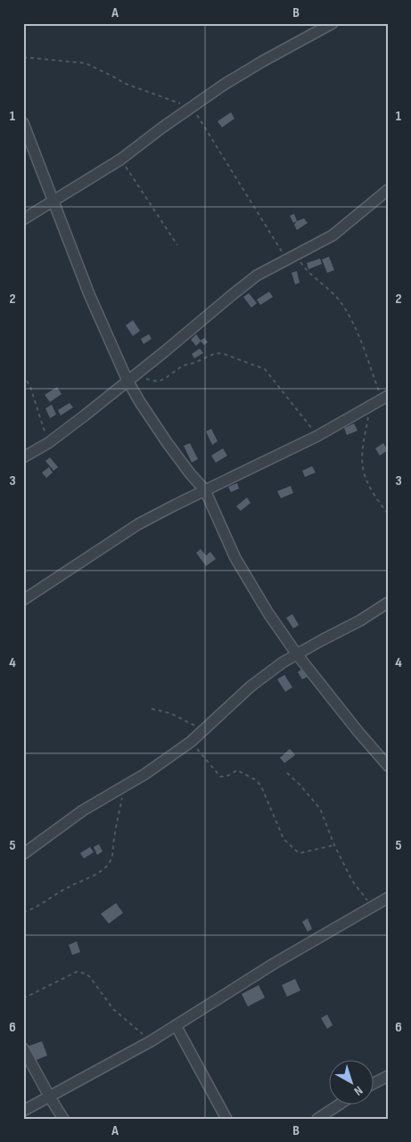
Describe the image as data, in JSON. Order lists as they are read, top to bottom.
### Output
{
  "north": "bottom right",
  "grid": {
    "columns": ["A", "B"],
    "rows": [
      "1",
      "2",
      "3",
      "4",
      "5",
      "6"
    ]
  }
}
